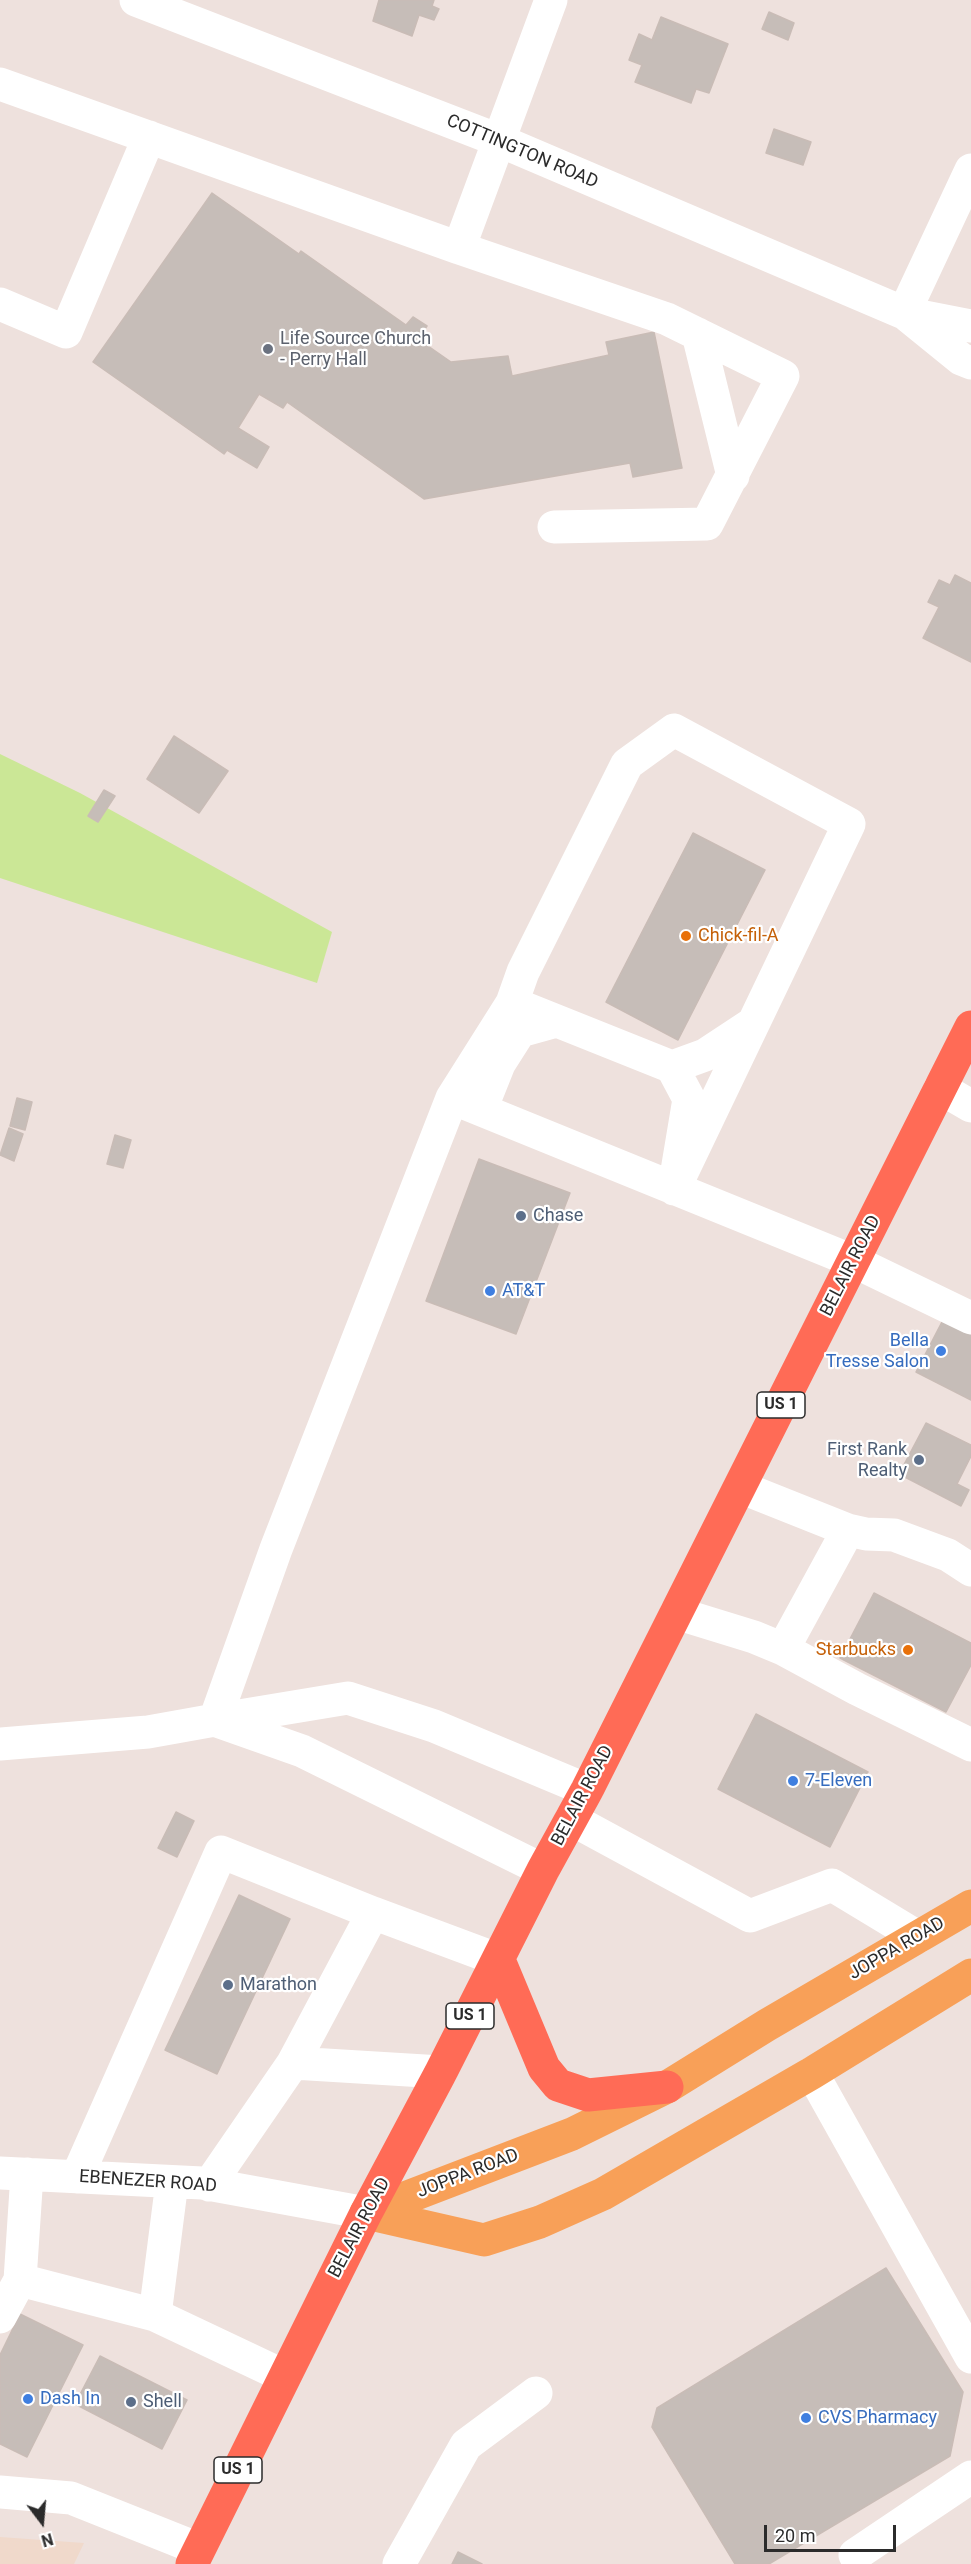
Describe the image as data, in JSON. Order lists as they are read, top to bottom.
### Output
{
  "streets": {
    "highway": ["BELAIR ROAD", "US 1"],
    "main road": ["JOPPA ROAD"],
    "street": ["COTTINGTON ROAD", "EBENEZER ROAD"]
  },
  "crossings": [
    ["BELAIR ROAD", "JOPPA ROAD"],
    ["BELAIR ROAD", "EBENEZER ROAD"],
    ["JOPPA ROAD", "EBENEZER ROAD"]
  ],
  "places": [
    "Life Source Church - Perry Hall",
    "Chick-fil-A",
    "Chase",
    "AT&T",
    "Bella Tresse Salon",
    "First Rank Realty",
    "Starbucks",
    "7-Eleven",
    "Marathon",
    "Dash In",
    "Shell",
    "CVS Pharmacy"
  ],
  "scale_bar": "20 m",
  "north": "bottom"
}
